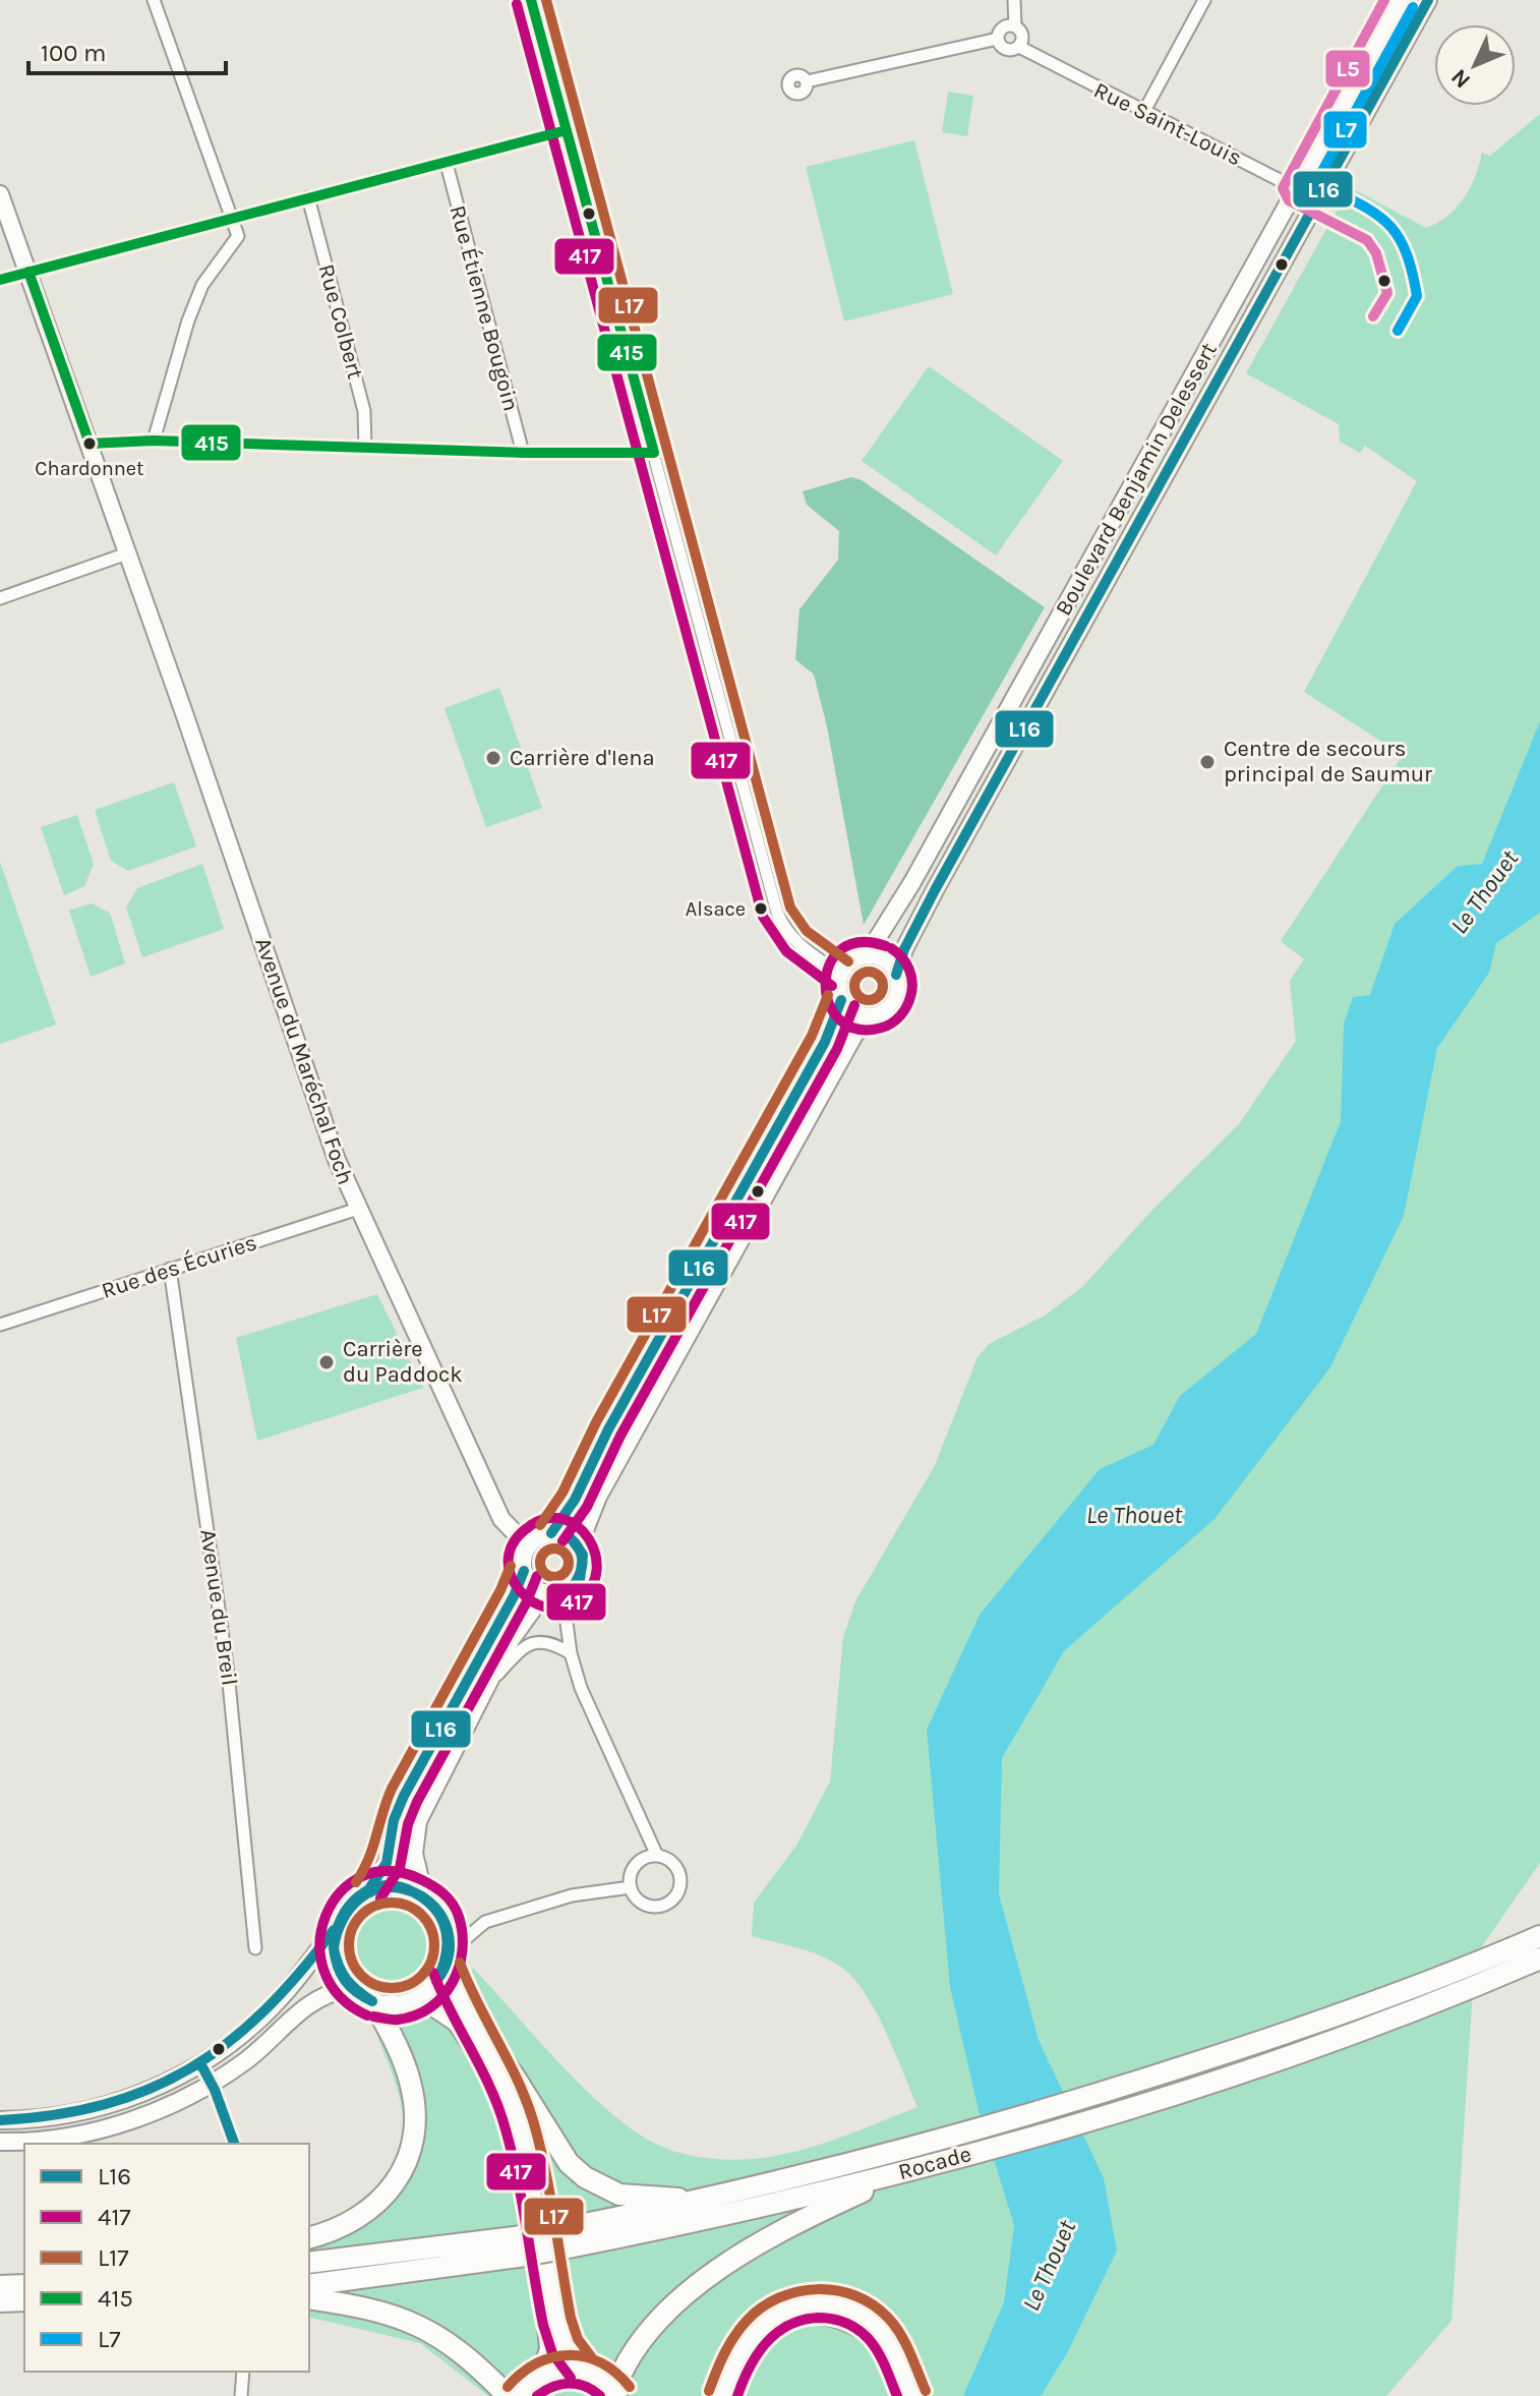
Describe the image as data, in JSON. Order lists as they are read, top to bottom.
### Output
{
  "streets": {
    "highway": ["Rocade"],
    "main road": ["Boulevard Benjamin Delessert", "Avenue du Maréchal Foch"],
    "street": [
      "Rue Saint-Louis",
      "Rue Étienne Bougoin",
      "Rue Colbert",
      "Rue des Écuries",
      "Avenue du Breil"
    ]
  },
  "crossings": [
    ["Rue Saint-Louis", "Boulevard Benjamin Delessert"],
    ["Avenue du Maréchal Foch", "Rue des Écuries"],
    ["Rue des Écuries", "Avenue du Breil"]
  ],
  "water": ["Le Thouet"],
  "places": [
    "Chardonnet",
    "Carrière d'Iena",
    "Centre de secours principal de Saumur",
    "Alsace",
    "Carrière du Paddock"
  ],
  "lines": [
    "transit line L16",
    "transit line L17",
    "transit line 415",
    "transit line L5",
    "transit line 417",
    "transit line L7"
  ],
  "legend": [
    "L16",
    "417",
    "L17",
    "415",
    "L7"
  ],
  "scale_bar": "100 m",
  "north": "bottom left"
}
